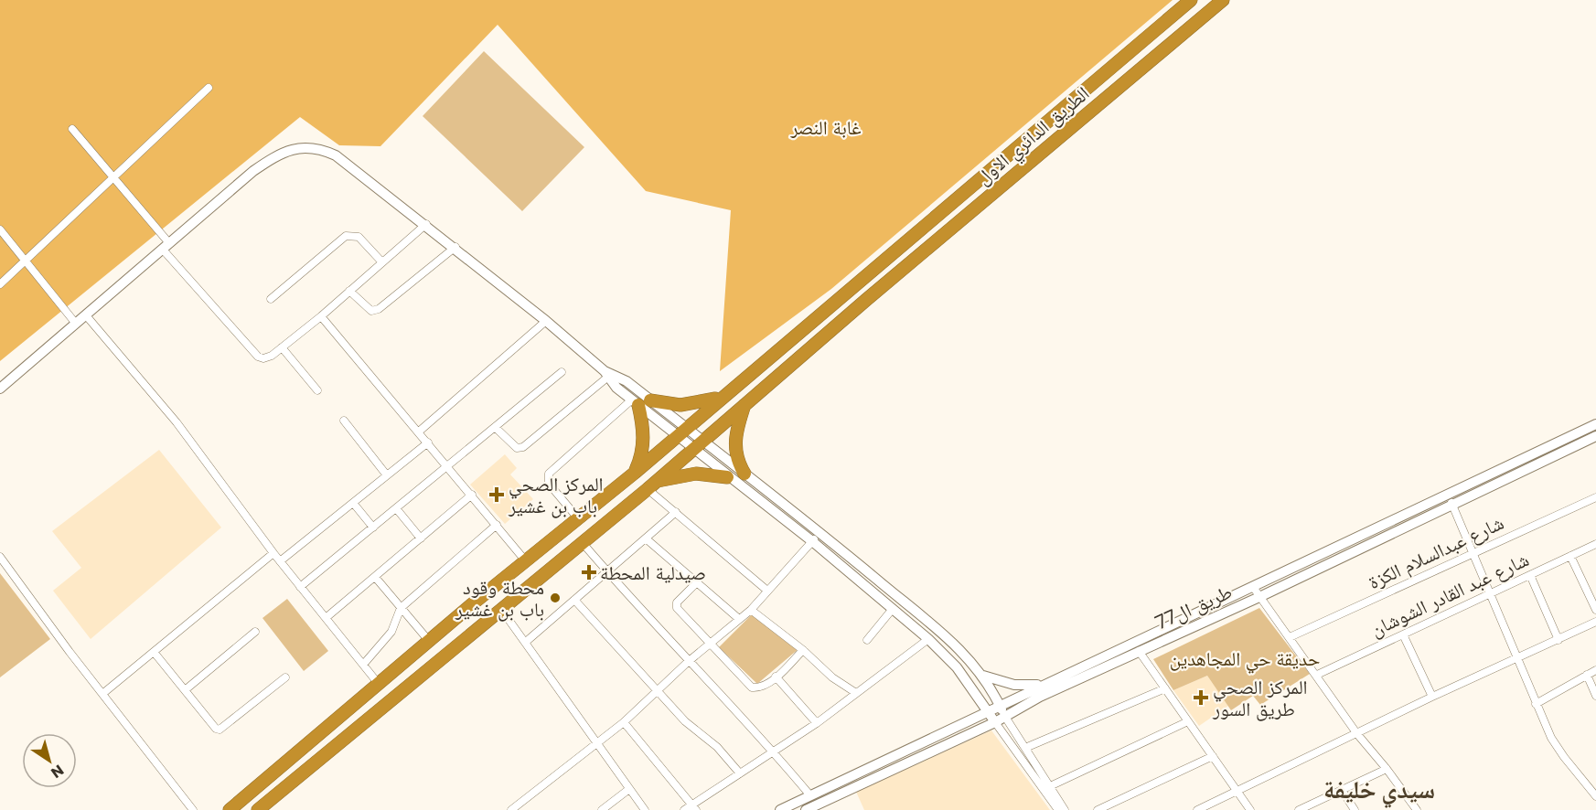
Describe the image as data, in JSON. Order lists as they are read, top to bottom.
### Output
{
  "streets": {
    "highway": ["الطريق الدائري الاول"],
    "main road": ["طريق ال77"],
    "street": ["شارع عبدالسلام الكزة", "شارع عبد القادر الشوشان"]
  },
  "districts": ["سيدي خليفة"],
  "parks": ["غابة النصر", "حديقة حي المجاهدين"],
  "places": {
    "health": ["المركز الصحي باب بن غشير", "صيدلية المحطة", "المركز الصحي طريق السور"],
    "other": ["محطة وقود باب بن غشير"]
  },
  "north": "bottom right"
}
